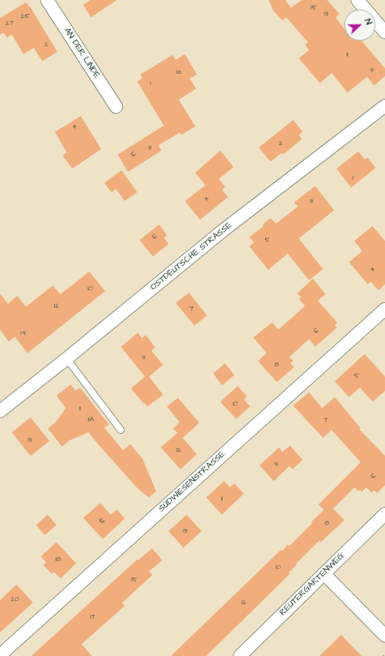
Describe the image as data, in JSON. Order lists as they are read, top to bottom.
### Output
{
  "streets": {
    "street": [
      "AN DER LINDE",
      "OSTDEUTSCHE STRASSE",
      "SÜDWIESENSTRASSE",
      "REUTERGARTENWEG"
    ]
  },
  "house_numbers": [
    "15",
    "13",
    "25",
    "27",
    "2",
    "11",
    "9",
    "1a",
    "1",
    "4",
    "2",
    "3",
    "6",
    "1",
    "4",
    "3",
    "6",
    "5",
    "4",
    "10",
    "12",
    "7",
    "6",
    "14",
    "9",
    "8",
    "5",
    "10",
    "11",
    "11A",
    "7",
    "13",
    "12",
    "9",
    "6",
    "11",
    "16",
    "8",
    "13",
    "18",
    "10",
    "15",
    "20",
    "12",
    "17"
  ],
  "north": "right"
}
